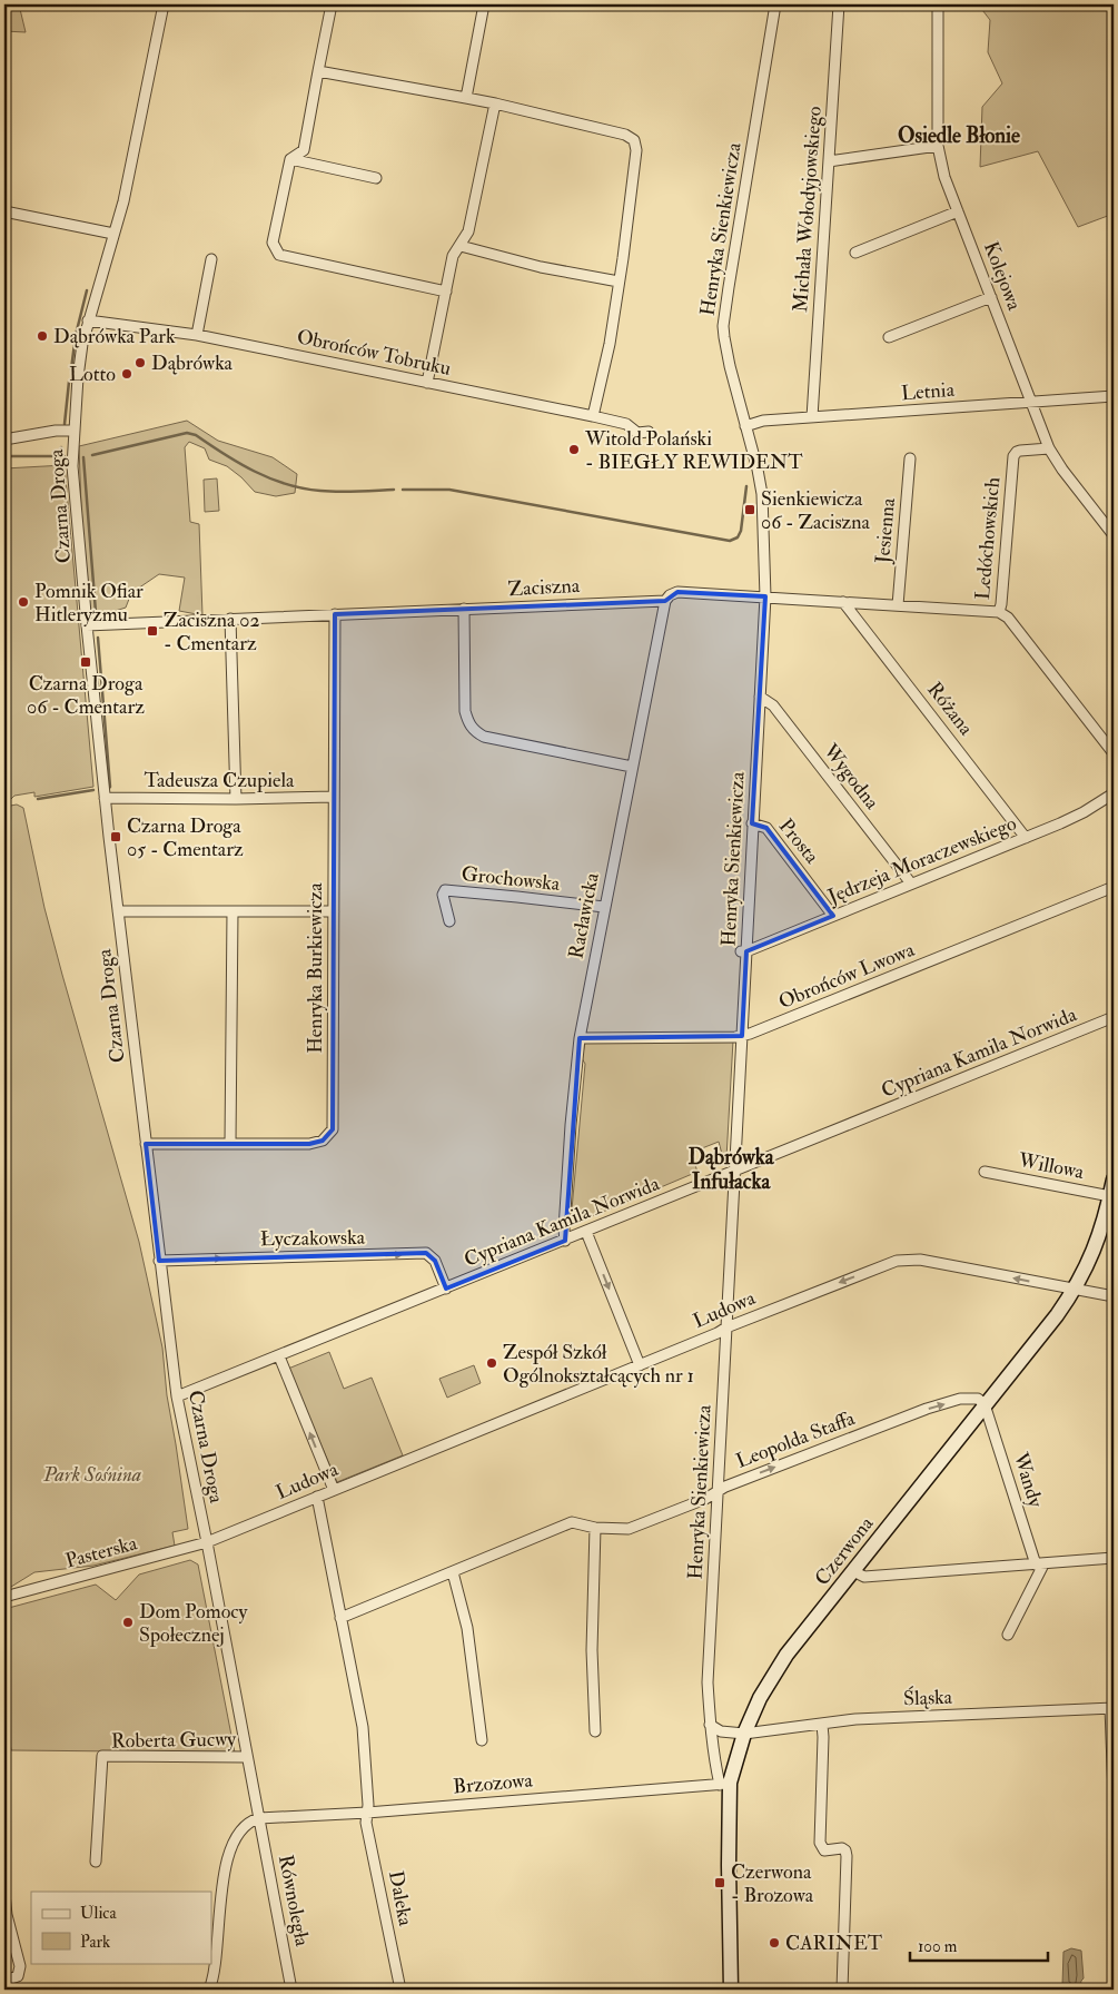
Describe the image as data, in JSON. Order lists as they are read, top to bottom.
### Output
{
  "streets": {
    "main road": ["Czerwona"],
    "street": [
      "Michała Wołodyjowskiego",
      "Henryka Sienkiewicza",
      "Kolejowa",
      "Obrońców Tobruku",
      "Letnia",
      "Czarna Droga",
      "Jesienna",
      "Ledóchowskich",
      "Zaciszna",
      "Różana",
      "Wygodna",
      "Tadeusza Czupiela",
      "Prosta",
      "Jędrzeja Moraczewskiego",
      "Grochowska",
      "Racławicka",
      "Henryka Burkiewicza",
      "Obrońców Lwowa",
      "Cypriana Kamila Norwida",
      "Willowa",
      "Łyczakowska",
      "Ludowa",
      "Leopolda Staffa",
      "Wandy",
      "Pasterska",
      "Śląska",
      "Roberta Gucwy",
      "Brzozowa",
      "Daleka",
      "Równoległa"
    ]
  },
  "crossings": [
    ["Michała Wołodyjowskiego", "Letnia"],
    ["Henryka Sienkiewicza", "Letnia"],
    ["Henryka Sienkiewicza", "Zaciszna"],
    ["Henryka Sienkiewicza", "Wygodna"],
    ["Henryka Sienkiewicza", "Prosta"],
    ["Henryka Sienkiewicza", "Jędrzeja Moraczewskiego"],
    ["Henryka Sienkiewicza", "Obrońców Lwowa"],
    ["Henryka Sienkiewicza", "Cypriana Kamila Norwida"],
    ["Henryka Sienkiewicza", "Ludowa"],
    ["Henryka Sienkiewicza", "Leopolda Staffa"],
    ["Henryka Sienkiewicza", "Czerwona"],
    ["Henryka Sienkiewicza", "Brzozowa"],
    ["Kolejowa", "Letnia"],
    ["Kolejowa", "Ledóchowskich"],
    ["Obrońców Tobruku", "Czarna Droga"],
    ["Czarna Droga", "Zaciszna"],
    ["Czarna Droga", "Tadeusza Czupiela"],
    ["Czarna Droga", "Henryka Burkiewicza"],
    ["Czarna Droga", "Cypriana Kamila Norwida"],
    ["Czarna Droga", "Łyczakowska"],
    ["Czarna Droga", "Ludowa"],
    ["Czarna Droga", "Pasterska"],
    ["Czarna Droga", "Roberta Gucwy"],
    ["Czarna Droga", "Brzozowa"],
    ["Czarna Droga", "Równoległa"],
    ["Jesienna", "Zaciszna"],
    ["Ledóchowskich", "Zaciszna"],
    ["Zaciszna", "Różana"],
    ["Zaciszna", "Racławicka"],
    ["Zaciszna", "Henryka Burkiewicza"],
    ["Różana", "Jędrzeja Moraczewskiego"],
    ["Wygodna", "Jędrzeja Moraczewskiego"],
    ["Tadeusza Czupiela", "Henryka Burkiewicza"],
    ["Prosta", "Jędrzeja Moraczewskiego"],
    ["Grochowska", "Racławicka"],
    ["Racławicka", "Obrońców Lwowa"],
    ["Racławicka", "Cypriana Kamila Norwida"],
    ["Cypriana Kamila Norwida", "Łyczakowska"],
    ["Willowa", "Czerwona"],
    ["Ludowa", "Czerwona"],
    ["Ludowa", "Pasterska"],
    ["Ludowa", "Daleka"],
    ["Leopolda Staffa", "Wandy"],
    ["Leopolda Staffa", "Czerwona"],
    ["Leopolda Staffa", "Daleka"],
    ["Wandy", "Czerwona"],
    ["Czerwona", "Śląska"],
    ["Czerwona", "Brzozowa"],
    ["Brzozowa", "Daleka"],
    ["Brzozowa", "Równoległa"]
  ],
  "one_way": ["Łyczakowska", "Ludowa", "Leopolda Staffa"],
  "districts": ["Osiedle Błonie", "Dąbrówka Infułacka"],
  "parks": ["Park Sośnina"],
  "places": {
    "other": [
      "Dąbrówka Park",
      "Dąbrówka",
      "Lotto",
      "Witold Polański - BIEGŁY REWIDENT",
      "Pomnik Ofiar Hitleryzmu",
      "Zespół Szkół Ogólnokształcących nr 1",
      "Dom Pomocy Społecznej",
      "CARINET"
    ],
    "transit": [
      "Sienkiewicza 06 - Zaciszna",
      "Zaciszna 02 - Cmentarz",
      "Czarna Droga 06 - Cmentarz",
      "Czarna Droga 05 - Cmentarz",
      "Czerwona - Brozowa"
    ]
  },
  "legend": ["Ulica", "Park"],
  "scale_bar": "100 m"
}
